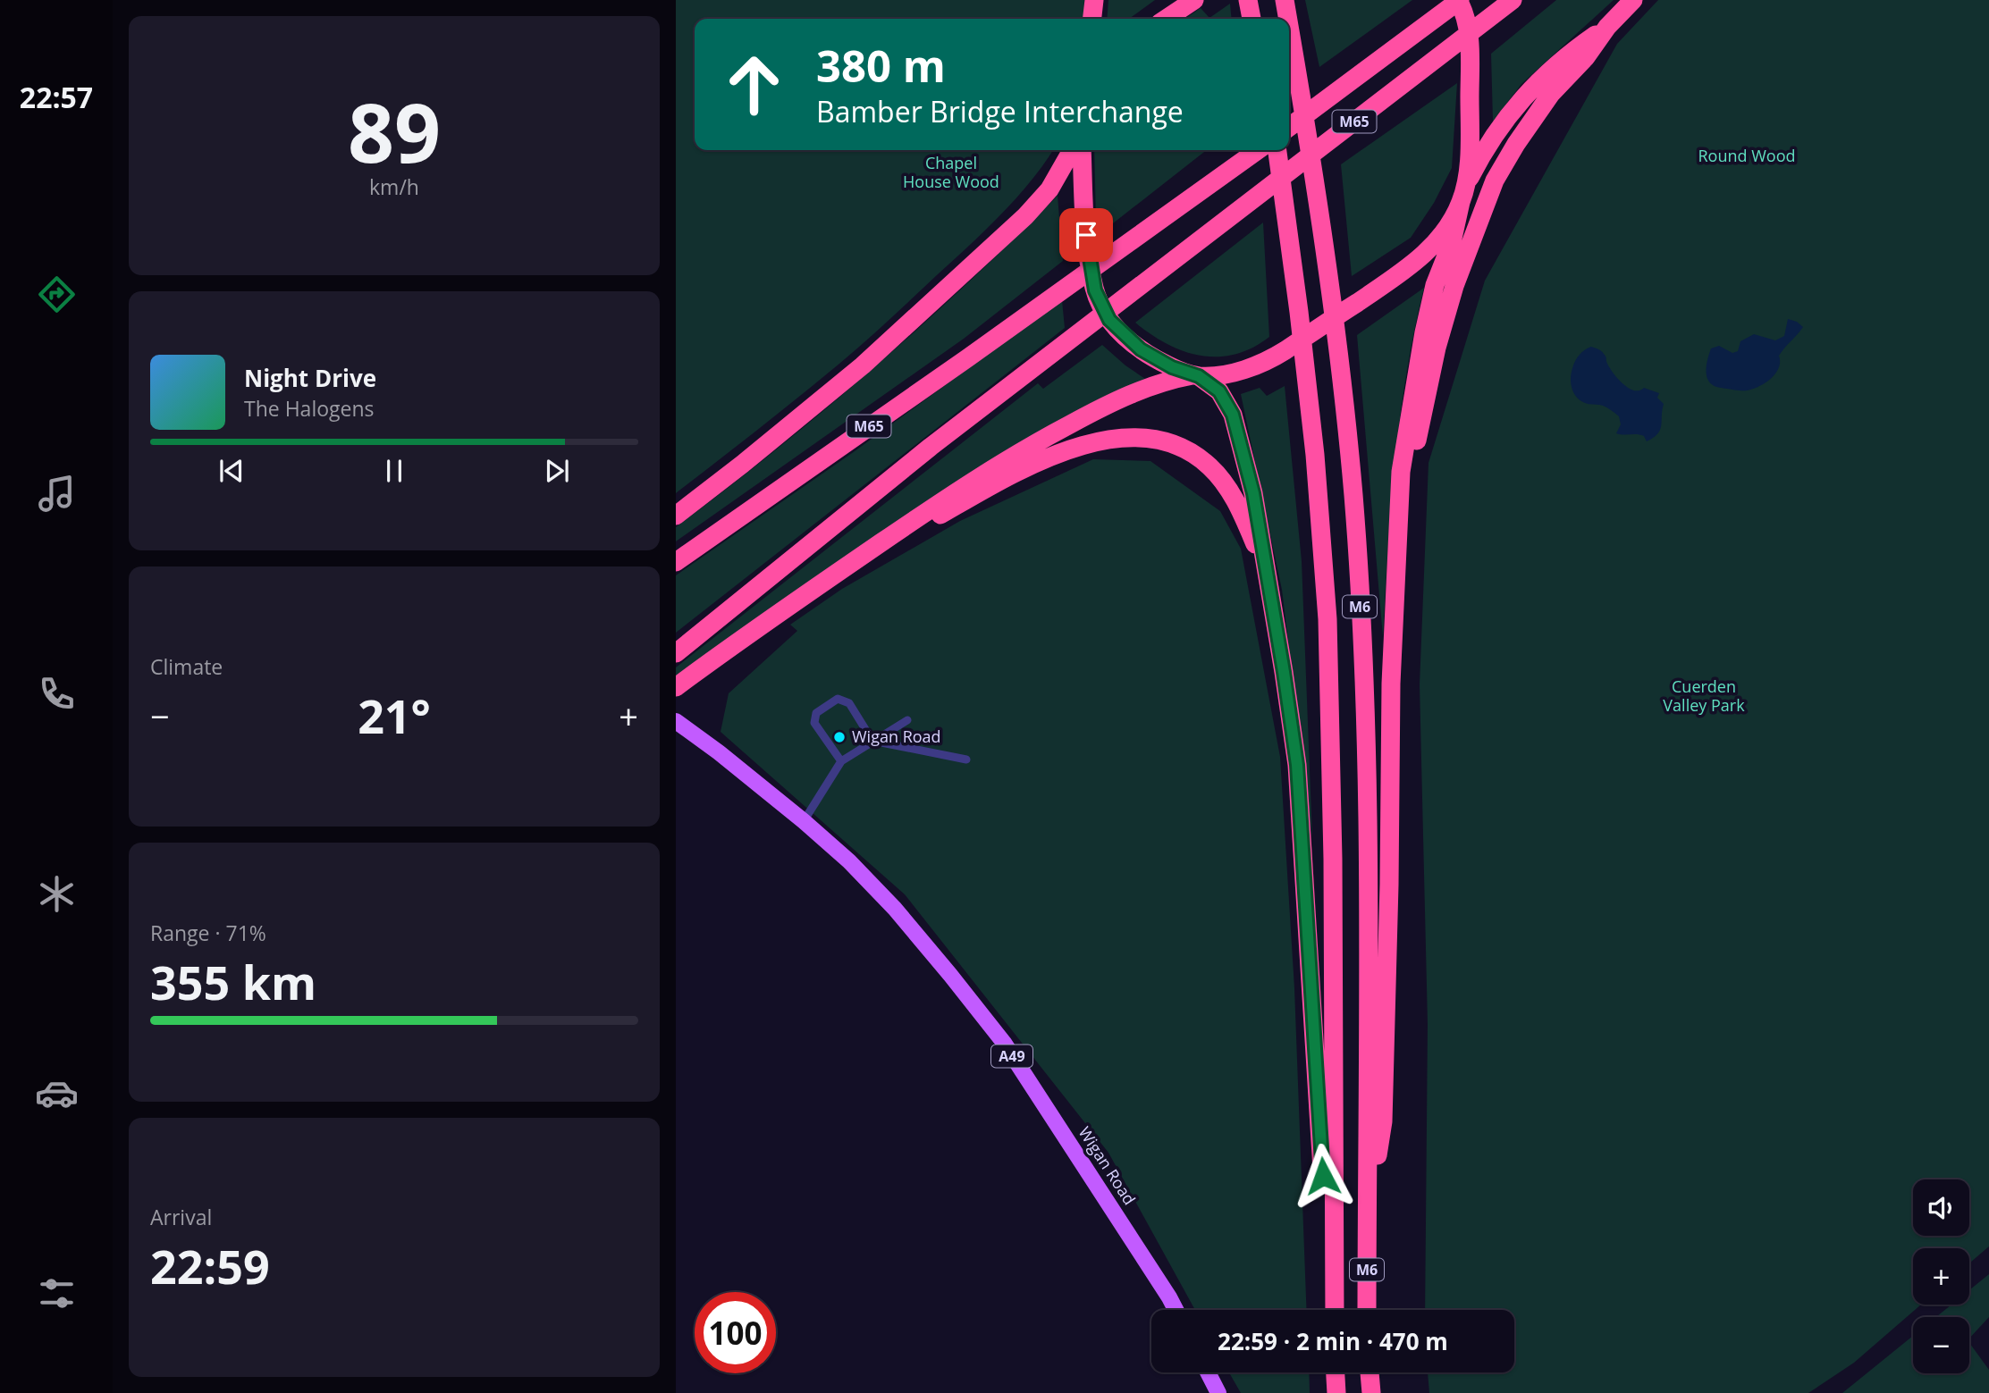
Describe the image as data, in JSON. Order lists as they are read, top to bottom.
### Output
{
  "streets": {
    "highway": ["M65", "M6"],
    "main road": ["A49", "Wigan Road"]
  },
  "parks": ["Round Wood", "Chapel House Wood", "Cuerden Valley Park"],
  "places": ["Wigan Road"],
  "page": {
    "tabs": "22:57",
    "tile": [
      ["89", "km/h"],
      "Climate",
      ["Range · 71%", "355 km"],
      ["Arrival", "22:59"]
    ],
    "turn": ["380 m", "Bamber Bridge Interchange"],
    "song": ["Night Drive", "The Halogens"],
    "heat": ["−", "21°", "+"],
    "map_buttons": ["+", "−"],
    "limit": "100",
    "trip": "22:59 · 2 min · 470 m"
  }
}
